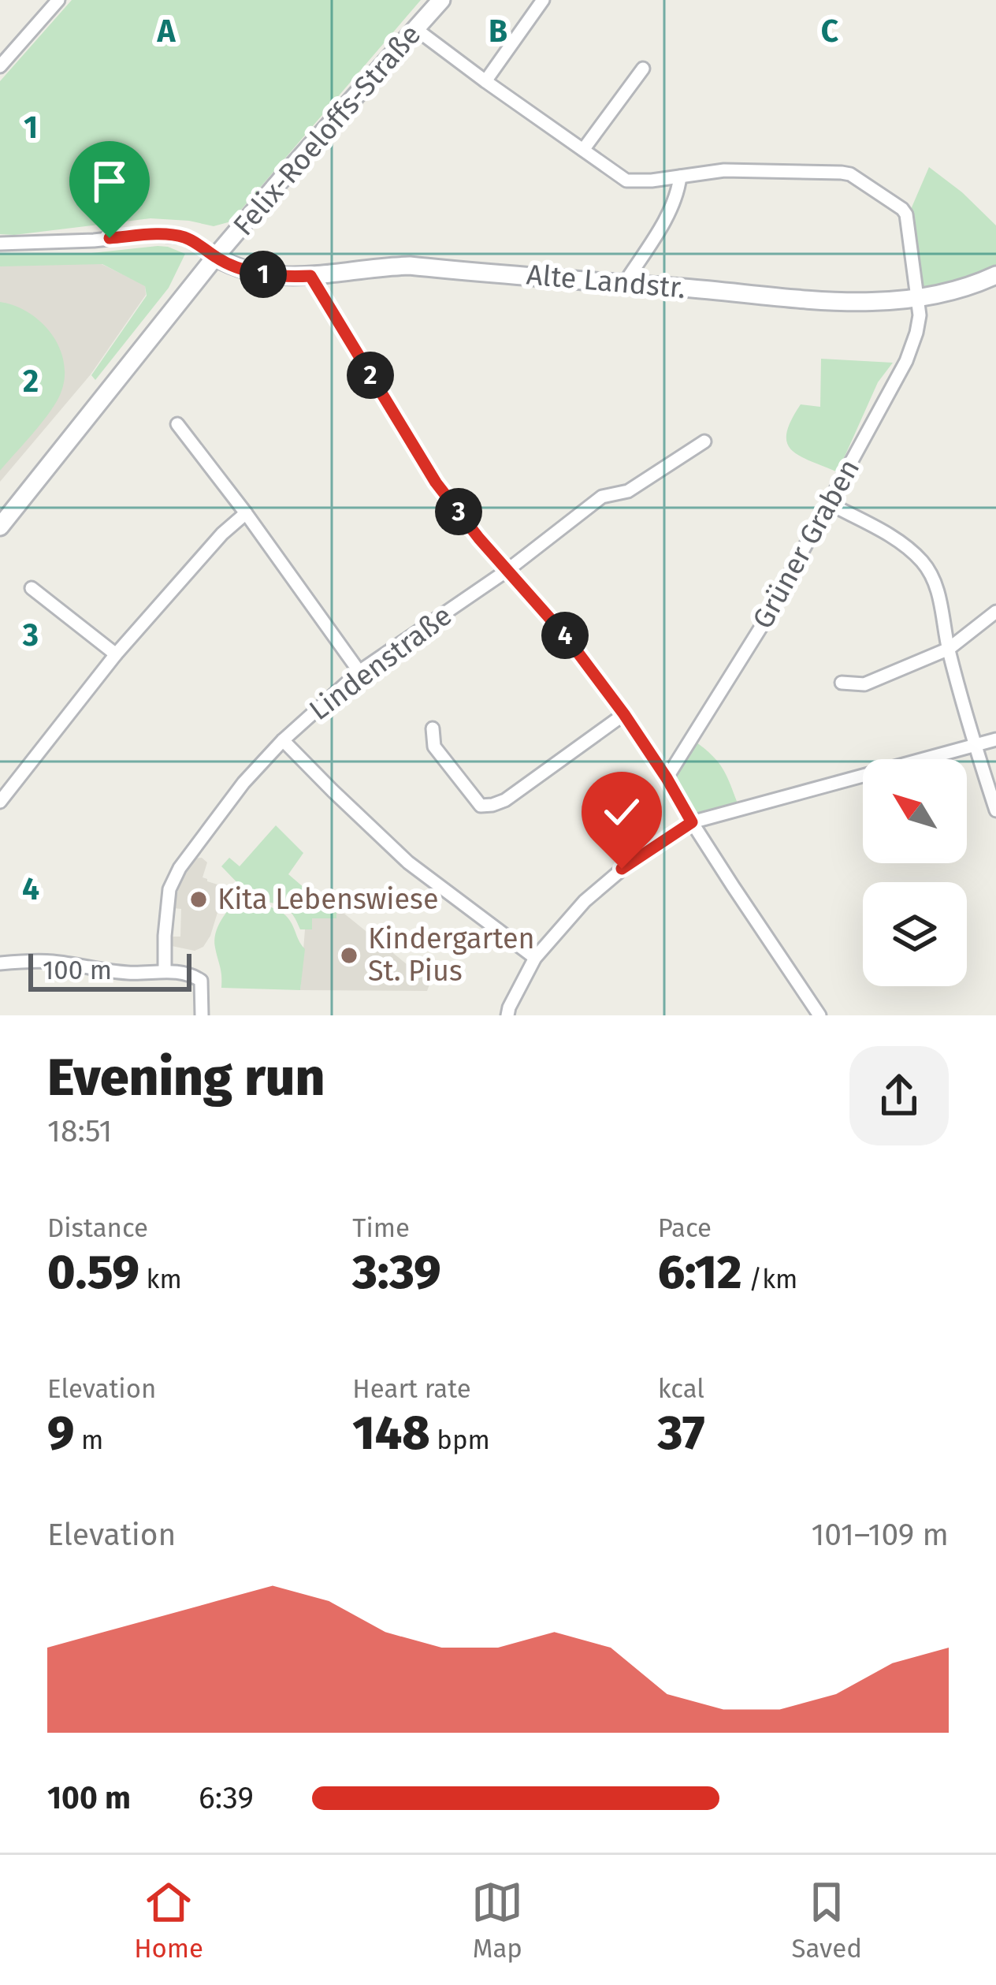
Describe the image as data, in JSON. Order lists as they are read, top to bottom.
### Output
{
  "streets": {
    "street": [
      "Felix-Roeloffs-Straße",
      "Alte Landstr.",
      "Grüner Graben",
      "Lindenstraße"
    ]
  },
  "crossings": [
    ["Felix-Roeloffs-Straße", "Alte Landstr."],
    ["Felix-Roeloffs-Straße", "Grüner Graben"],
    ["Alte Landstr.", "Grüner Graben"]
  ],
  "places": ["Kita Lebenswiese", "Kindergarten St. Pius"],
  "scale_bar": "100 m",
  "north": "top left",
  "page": {
    "pins": [
      "1",
      "2",
      "3",
      "4"
    ],
    "scale": "100 m",
    "heading": ["Evening run", "18:51"],
    "stats": [
      ["Distance", "0.59 km"],
      ["Time", "3:39"],
      ["Pace", "6:12 /km"],
      ["Elevation", "9 m"],
      ["Heart rate", "148 bpm"],
      ["kcal", "37"]
    ],
    "chart": ["Elevation", "101–109 m"],
    "list": [
      {
        "name": "100 m",
        "note": "6:39"
      }
    ],
    "tabs": ["Home", "Map", "Saved"]
  },
  "grid": {
    "columns": ["A", "B", "C"],
    "rows": [
      "1",
      "2",
      "3",
      "4"
    ]
  }
}
